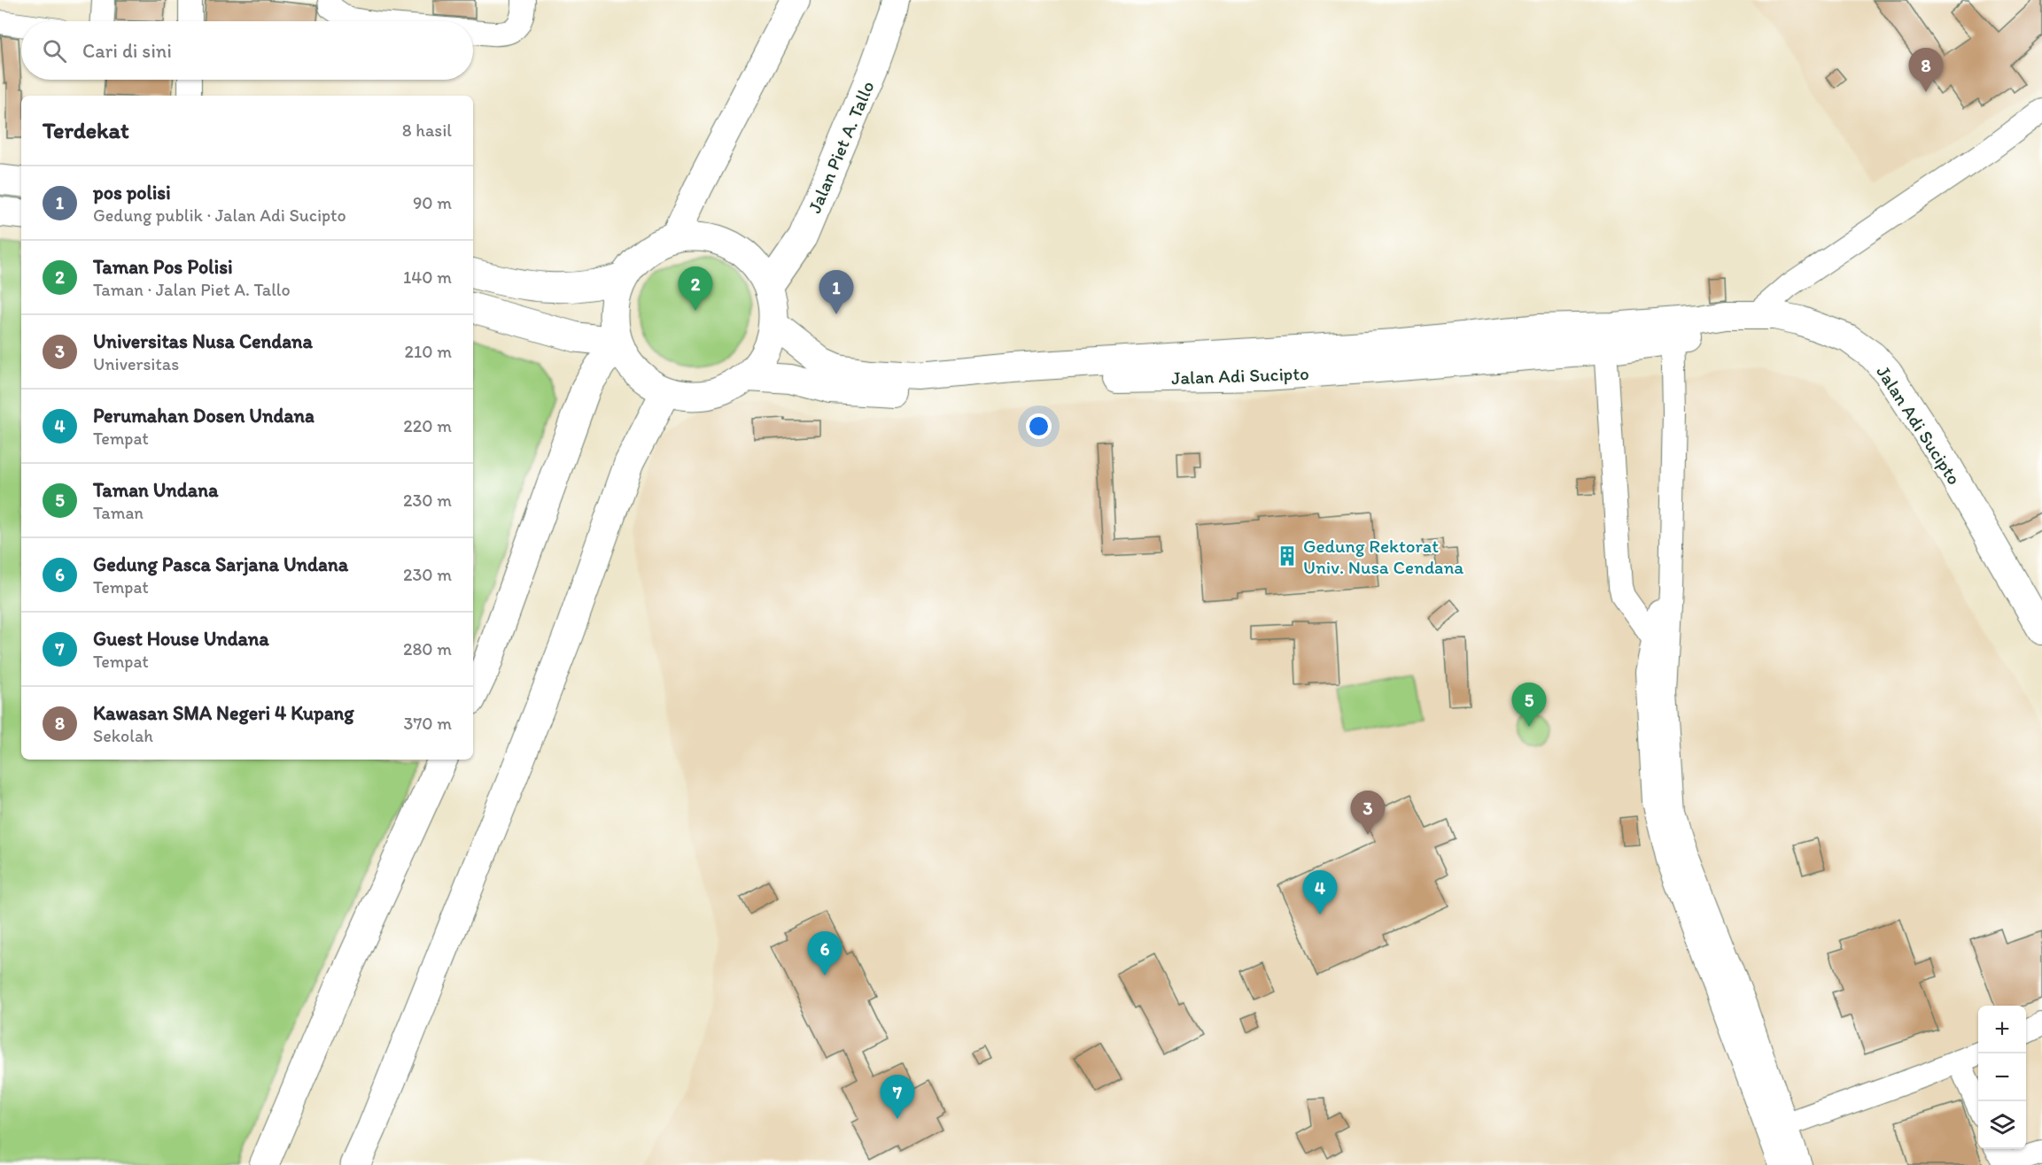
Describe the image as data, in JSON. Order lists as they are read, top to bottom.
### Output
{
  "streets": {
    "main road": ["Jalan Piet A. Tallo", "Jalan Adi Sucipto"]
  },
  "crossings": [
    ["Jalan Piet A. Tallo", "Jalan Adi Sucipto"]
  ],
  "places": {
    "building": ["Gedung Rektorat Univ. Nusa Cendana"]
  },
  "page": {
    "search": "Cari di sini",
    "pins": [
      "8",
      "2",
      "1",
      "5",
      "3",
      "4",
      "6",
      "7"
    ],
    "heading": ["Terdekat", "8 hasil"],
    "list": [
      {
        "mark": "1",
        "name": "pos polisi",
        "note": "Gedung publik · Jalan Adi Sucipto",
        "value": "90 m"
      },
      {
        "mark": "2",
        "name": "Taman Pos Polisi",
        "note": "Taman · Jalan Piet A. Tallo",
        "value": "140 m"
      },
      {
        "mark": "3",
        "name": "Universitas Nusa Cendana",
        "note": "Universitas",
        "value": "210 m"
      },
      {
        "mark": "4",
        "name": "Perumahan Dosen Undana",
        "note": "Tempat",
        "value": "220 m"
      },
      {
        "mark": "5",
        "name": "Taman Undana",
        "note": "Taman",
        "value": "230 m"
      },
      {
        "mark": "6",
        "name": "Gedung Pasca Sarjana Undana",
        "note": "Tempat",
        "value": "230 m"
      },
      {
        "mark": "7",
        "name": "Guest House Undana",
        "note": "Tempat",
        "value": "280 m"
      },
      {
        "mark": "8",
        "name": "Kawasan SMA Negeri 4 Kupang",
        "note": "Sekolah",
        "value": "370 m"
      }
    ],
    "map_buttons": ["+", "−"]
  }
}
